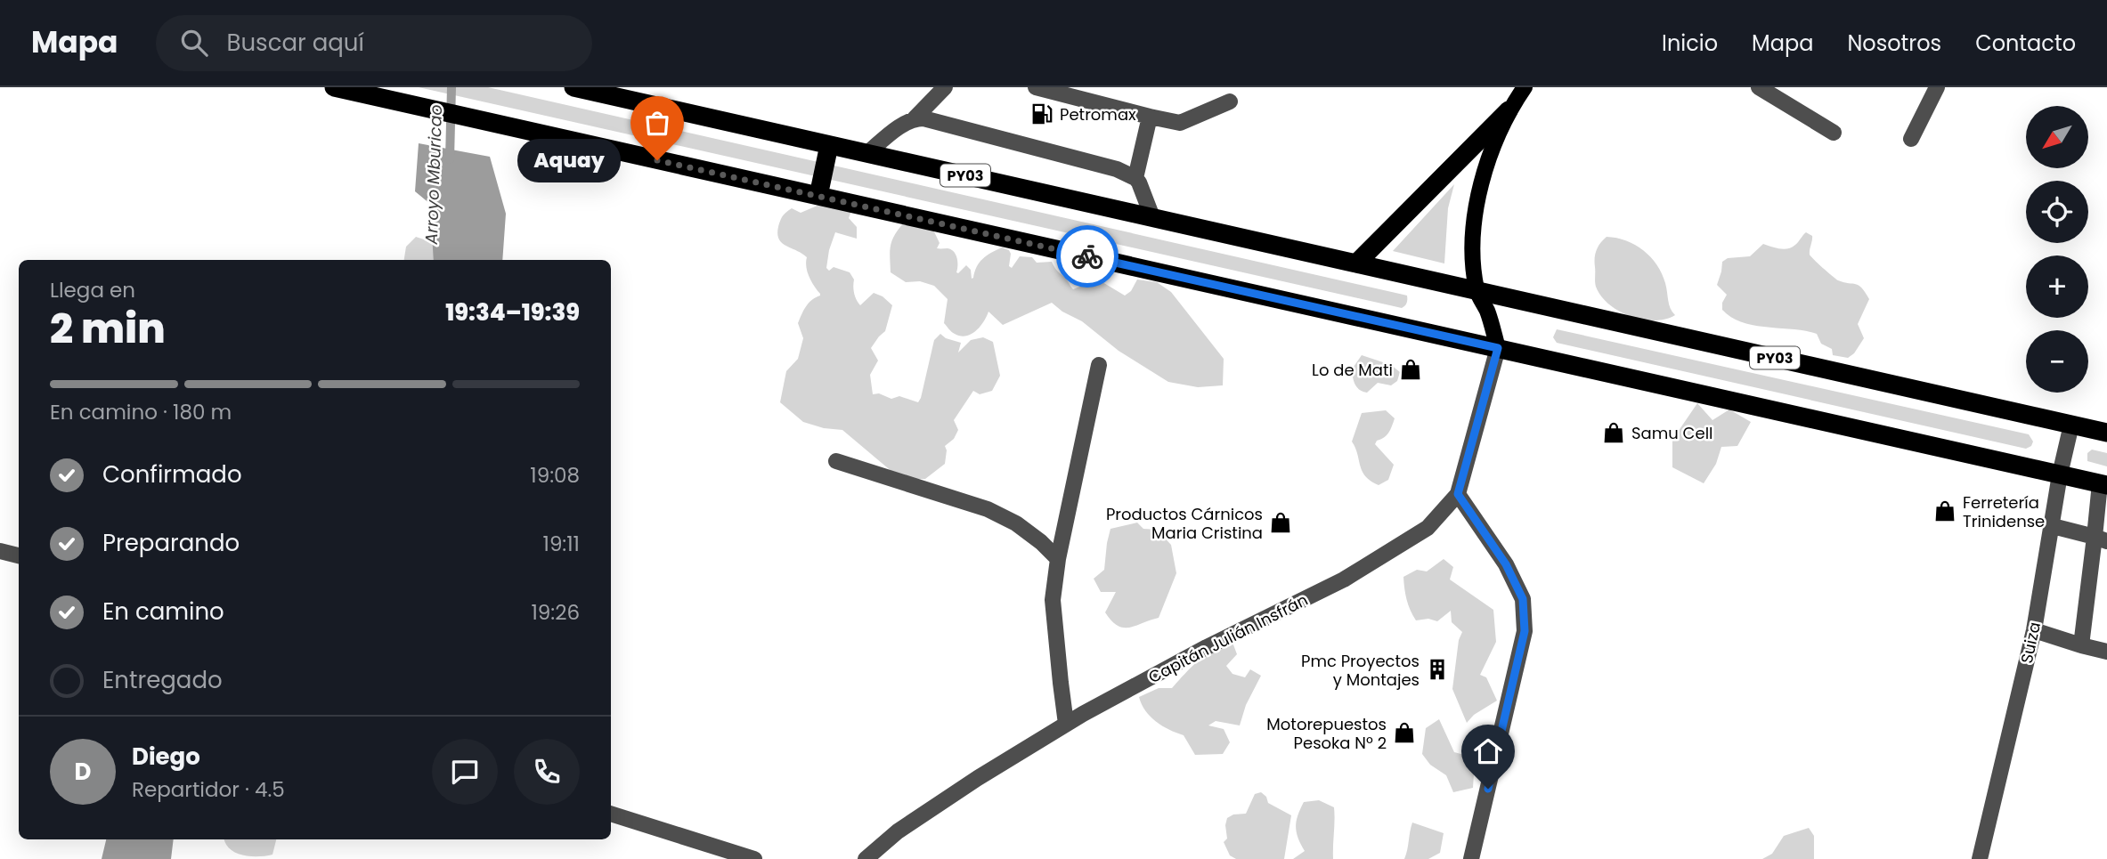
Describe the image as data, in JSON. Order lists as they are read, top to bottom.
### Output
{
  "streets": {
    "highway": ["PY03"],
    "street": ["Capitán Julián Insfrán", "Suiza"]
  },
  "crossings": [
    ["PY03", "Suiza"]
  ],
  "water": ["Arroyo Mburicao"],
  "places": {
    "fuel station": ["Petromax"],
    "other": ["Aquay"],
    "shop": [
      "Lo de Mati",
      "Samu Cell",
      "Ferretería Trinidense",
      "Productos Cárnicos Maria Cristina",
      "Motorepuestos Pesoka Nº 2"
    ],
    "building": ["Pmc Proyectos y Montajes"]
  },
  "north": "bottom left",
  "page": {
    "header": "Mapa",
    "search": "Buscar aquí",
    "nav": [
      "Inicio",
      "Mapa",
      "Nosotros",
      "Contacto"
    ],
    "map_buttons": ["+", "−"],
    "bubble": "Aquay",
    "heading": ["2 min", "Llega en", "19:34–19:39"],
    "panel": ["Diego", "Repartidor · 4.5"],
    "bar": "En camino · 180 m",
    "list": [
      ["Confirmado", "19:08"],
      ["Preparando", "19:11"],
      ["En camino", "19:26"],
      "Entregado"
    ],
    "round": "D"
  }
}
